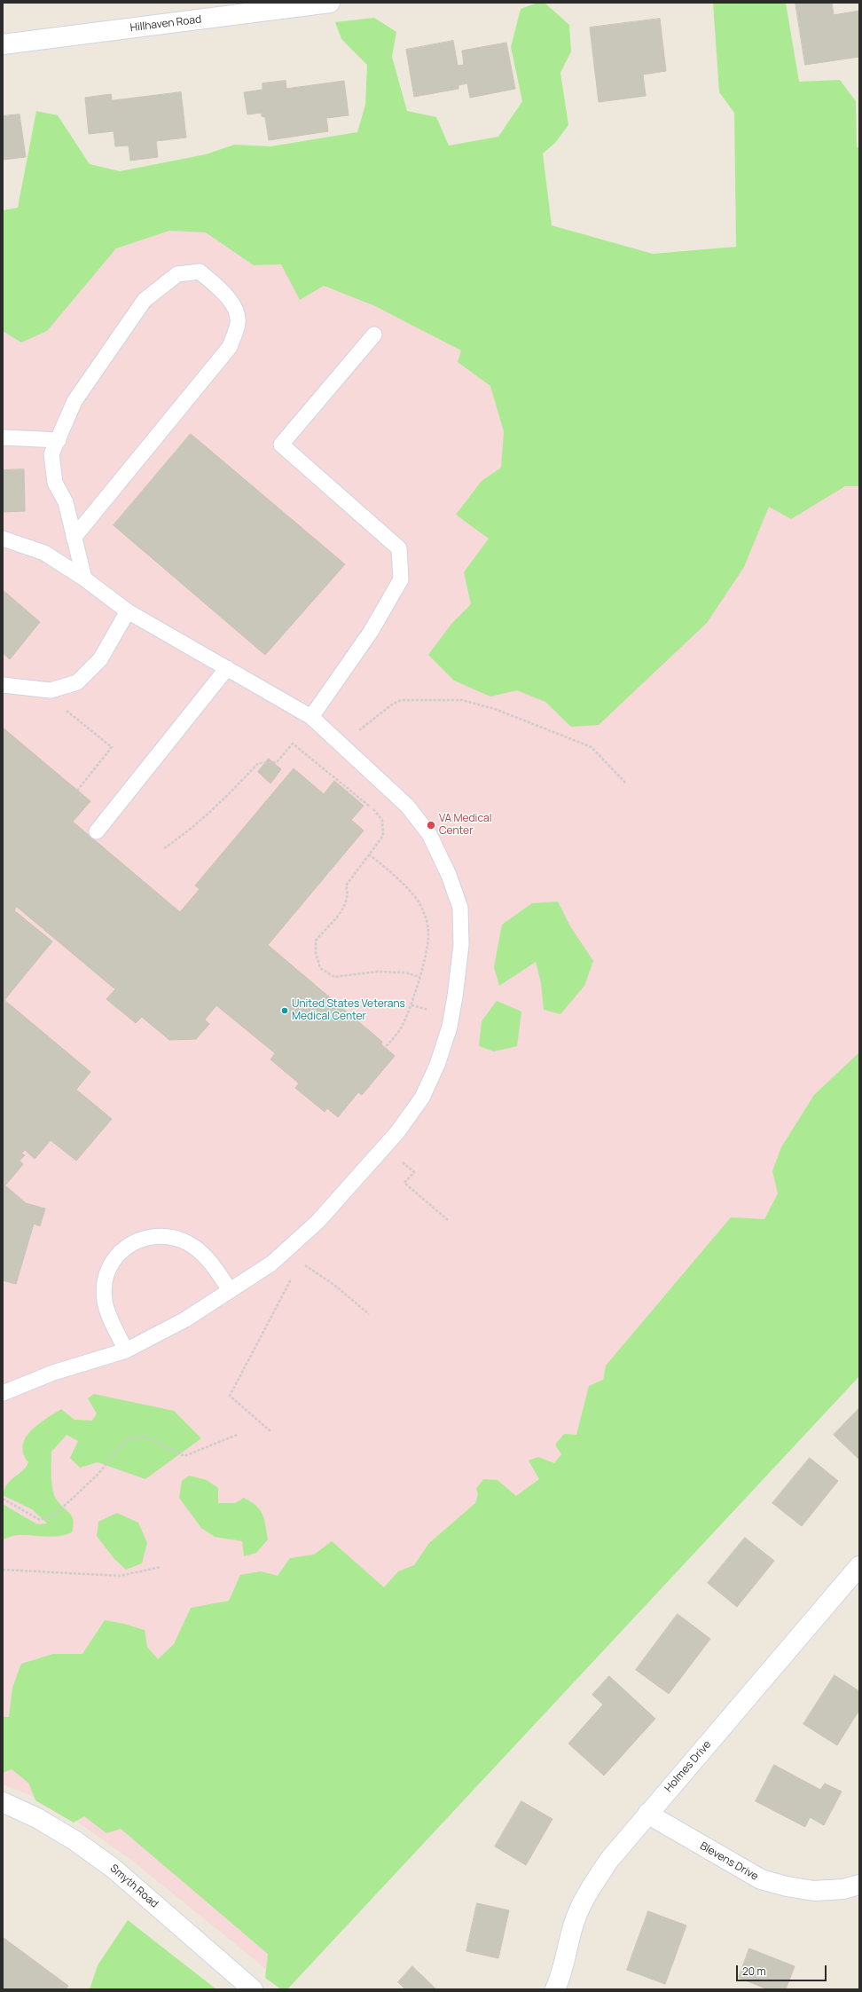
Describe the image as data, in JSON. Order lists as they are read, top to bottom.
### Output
{
  "streets": {
    "street": [
      "Hillhaven Road",
      "Holmes Drive",
      "Blevens Drive",
      "Smyth Road"
    ]
  },
  "crossings": [
    ["Holmes Drive", "Blevens Drive"]
  ],
  "places": ["VA Medical Center", "United States Veterans Medical Center"],
  "scale_bar": "20 m"
}
